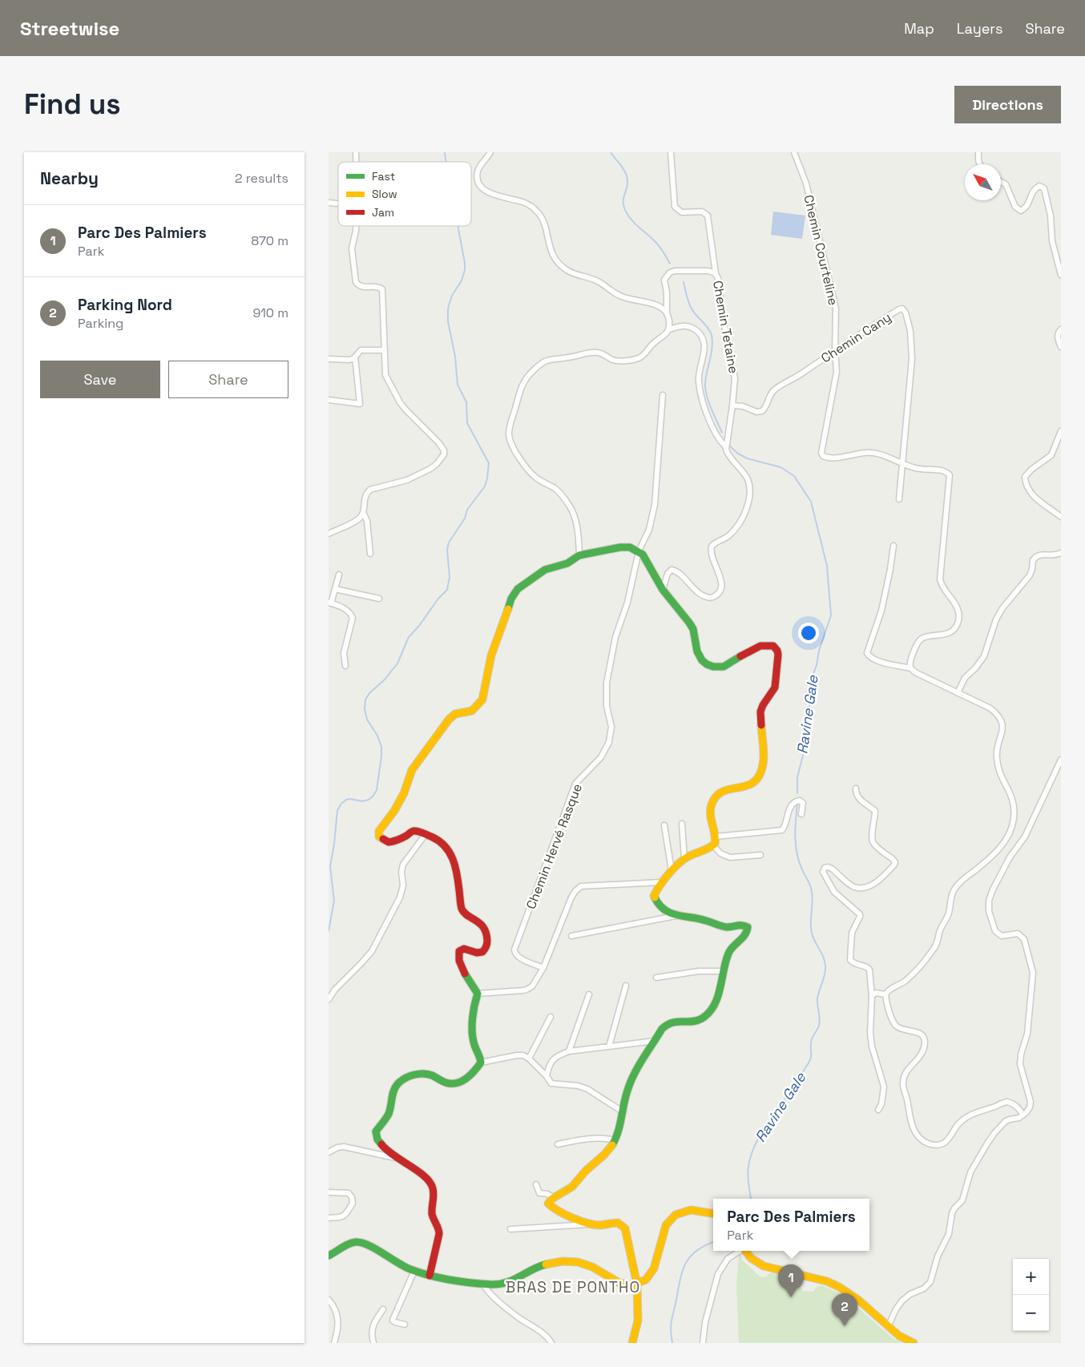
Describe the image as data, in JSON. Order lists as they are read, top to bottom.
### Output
{
  "streets": {
    "street": [
      "Chemin Courteline",
      "Chemin Tetaine",
      "Chemin Cany",
      "Chemin Hervé Rasque"
    ]
  },
  "crossings": [
    ["Chemin Courteline", "Chemin Cany"],
    ["Chemin Tetaine", "Chemin Cany"]
  ],
  "districts": ["BRAS DE PONTHO"],
  "water": ["Ravine Gale"],
  "legend": ["Fast", "Slow", "Jam"],
  "north": "top left",
  "page": {
    "header": "Streetwise",
    "nav": ["Map", "Layers", "Share"],
    "buttons": [
      "Directions",
      ["Save", "Share"]
    ],
    "title": "Find us",
    "heading": ["Nearby", "2 results"],
    "list": [
      {
        "mark": "1",
        "name": "Parc Des Palmiers",
        "note": "Park",
        "value": "870 m"
      },
      {
        "mark": "2",
        "name": "Parking Nord",
        "note": "Parking",
        "value": "910 m"
      }
    ],
    "popup": ["Parc Des Palmiers", "Park"],
    "map_buttons": ["+", "−"],
    "pins": ["1", "2"]
  }
}
